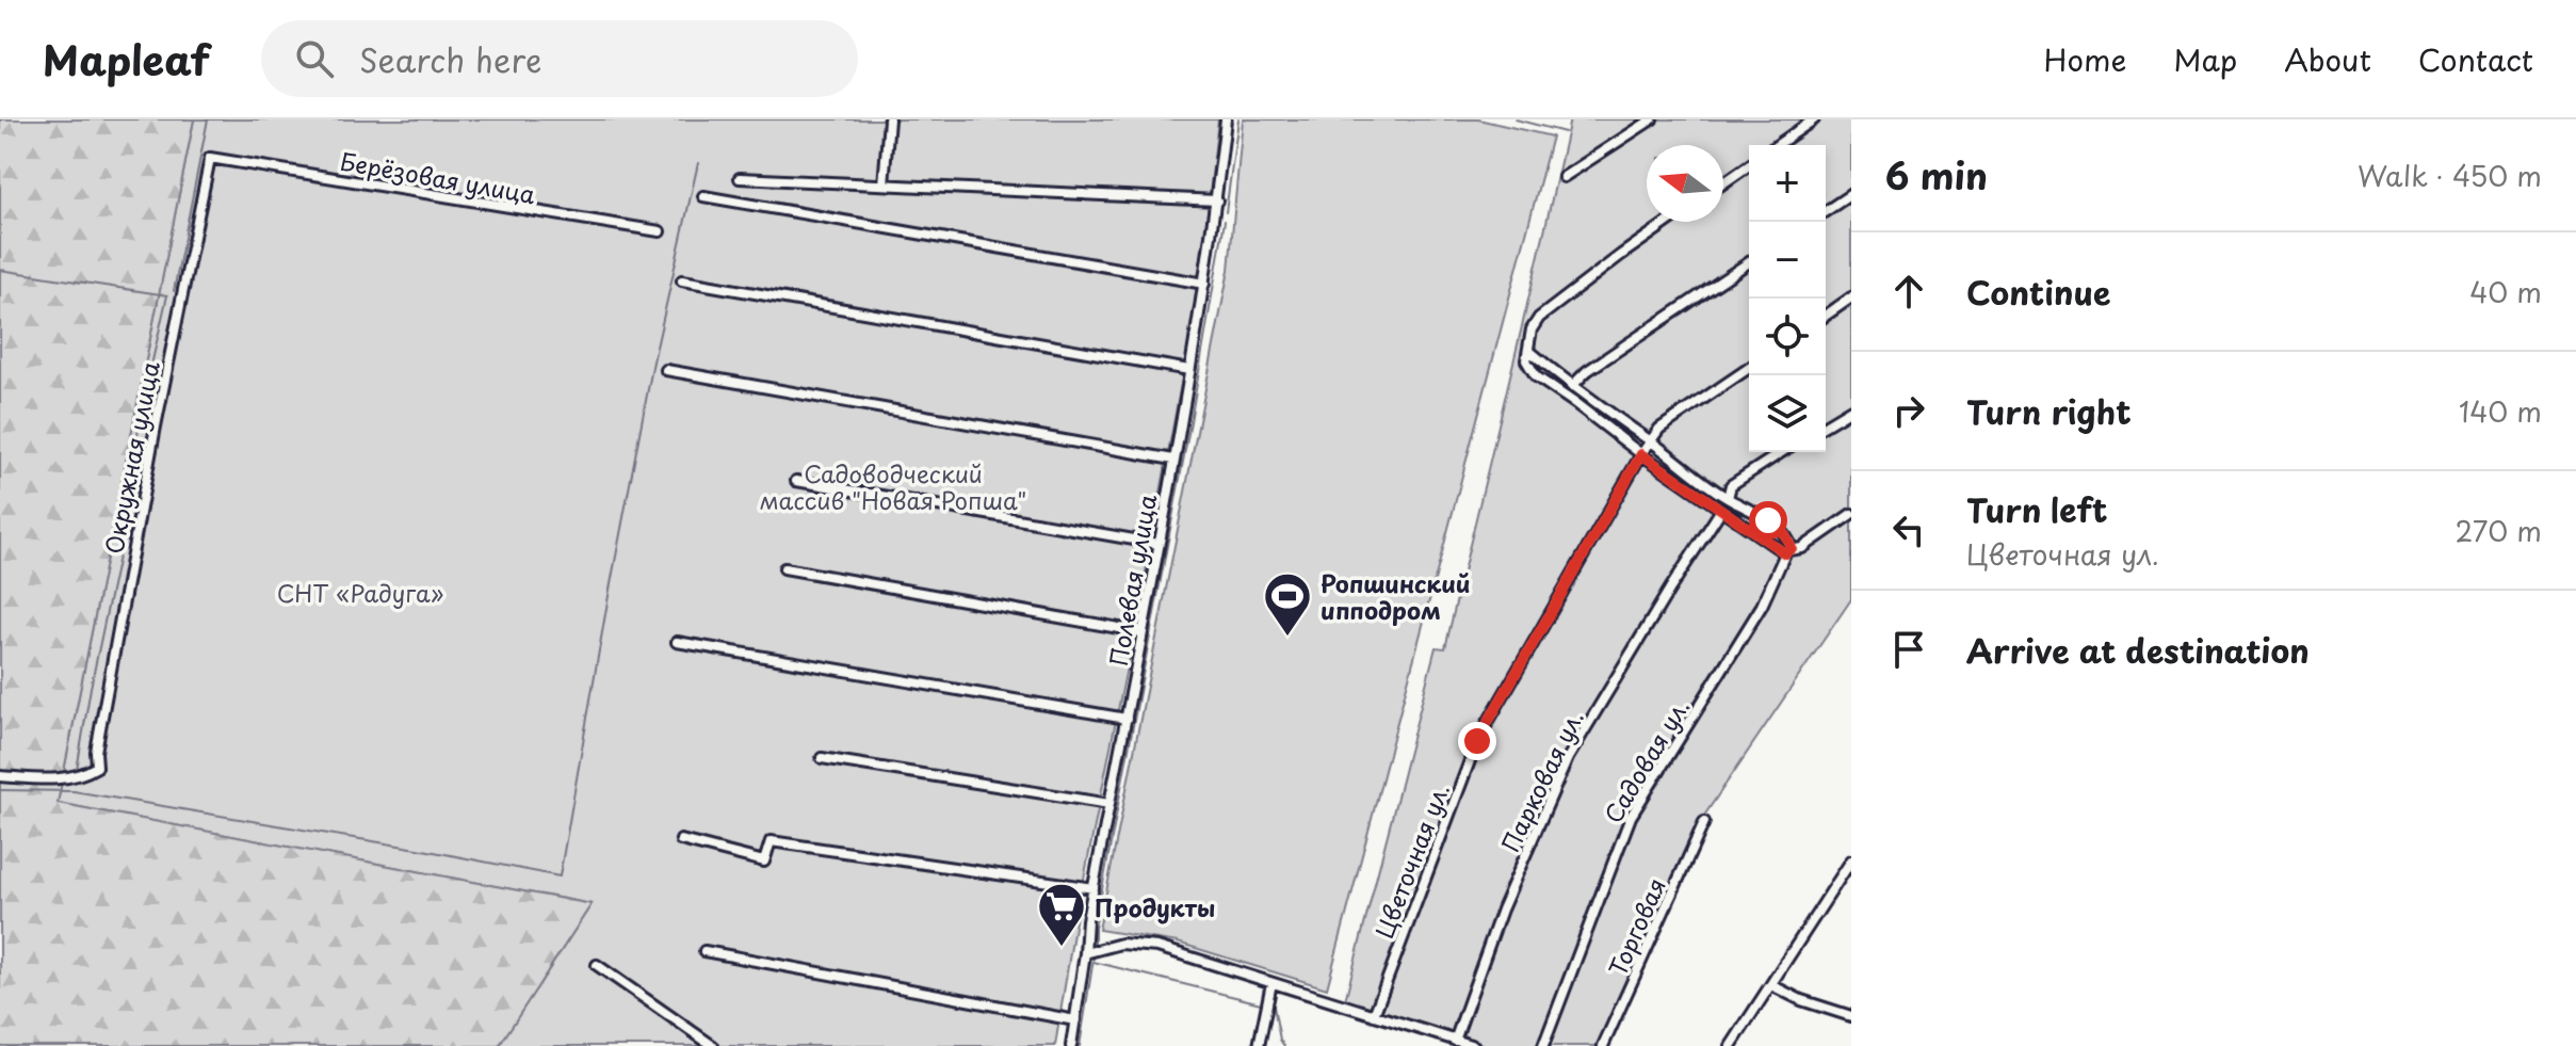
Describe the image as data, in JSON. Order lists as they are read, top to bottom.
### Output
{
  "streets": {
    "street": [
      "Берёзовая улица",
      "Окружная улица",
      "Полевая улица",
      "Садовая ул.",
      "Парковая ул.",
      "Цветочная ул.",
      "Торговая"
    ]
  },
  "crossings": [
    ["Берёзовая улица", "Окружная улица"]
  ],
  "parks": ["Садоводческий массив \"Новая Ропша\"", "СНТ «Радуга»"],
  "places": {
    "sports": ["Ропшинский ипподром"],
    "supermarket": ["Продукты"]
  },
  "north": "left",
  "page": {
    "header": "Mapleaf",
    "search": "Search here",
    "nav": [
      "Home",
      "Map",
      "About",
      "Contact"
    ],
    "heading": ["6 min", "Walk · 450 m"],
    "map_buttons": ["+", "−"],
    "list": [
      ["Continue", "40 m"],
      ["Turn right", "140 m"],
      ["Turn left", "Цветочная ул.", "270 m"],
      "Arrive at destination"
    ]
  }
}
